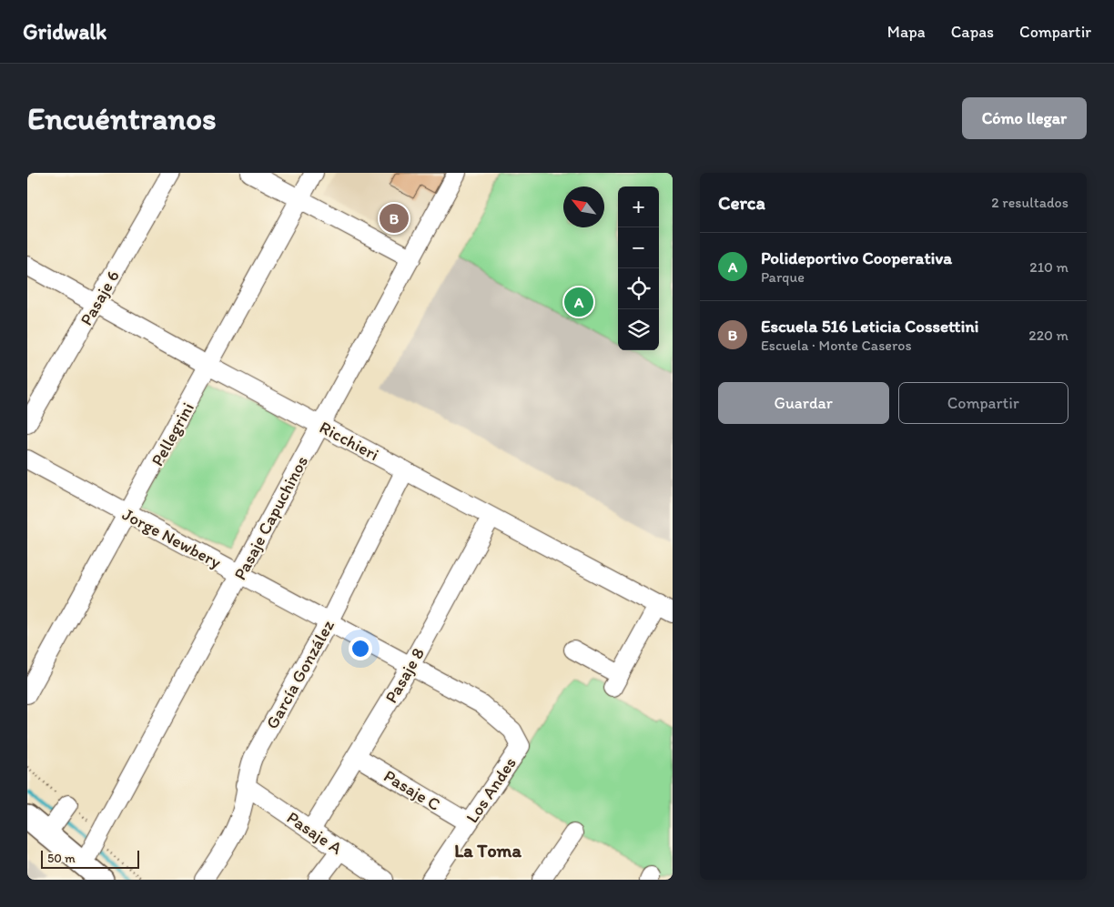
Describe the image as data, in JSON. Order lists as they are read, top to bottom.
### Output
{
  "streets": {
    "street": [
      "Pasaje 6",
      "Pellegrini",
      "Ricchieri",
      "Pasaje Capuchinos",
      "Jorge Newbery",
      "García González",
      "Pasaje 8",
      "Pasaje C",
      "Los Andes",
      "Pasaje A"
    ]
  },
  "crossings": [
    ["Pasaje 6", "Ricchieri"],
    ["Pellegrini", "Ricchieri"],
    ["Pellegrini", "Jorge Newbery"],
    ["Ricchieri", "Pasaje Capuchinos"],
    ["Ricchieri", "García González"],
    ["Ricchieri", "Pasaje 8"],
    ["Pasaje Capuchinos", "Jorge Newbery"],
    ["Jorge Newbery", "García González"],
    ["Jorge Newbery", "Pasaje 8"],
    ["Jorge Newbery", "Los Andes"],
    ["García González", "Pasaje A"],
    ["Pasaje 8", "Pasaje C"],
    ["Pasaje 8", "Pasaje A"],
    ["Pasaje C", "Los Andes"]
  ],
  "districts": ["La Toma"],
  "scale_bar": "50 m",
  "north": "top left",
  "page": {
    "header": "Gridwalk",
    "nav": ["Mapa", "Capas", "Compartir"],
    "buttons": [
      "Cómo llegar",
      ["Guardar", "Compartir"]
    ],
    "title": "Encuéntranos",
    "heading": ["Cerca", "2 resultados"],
    "map_buttons": ["+", "−"],
    "pins": ["B", "A"],
    "list": [
      {
        "mark": "A",
        "name": "Polideportivo Cooperativa",
        "note": "Parque",
        "value": "210 m"
      },
      {
        "mark": "B",
        "name": "Escuela 516 Leticia Cossettini",
        "note": "Escuela · Monte Caseros",
        "value": "220 m"
      }
    ],
    "scale": "50 m"
  }
}
